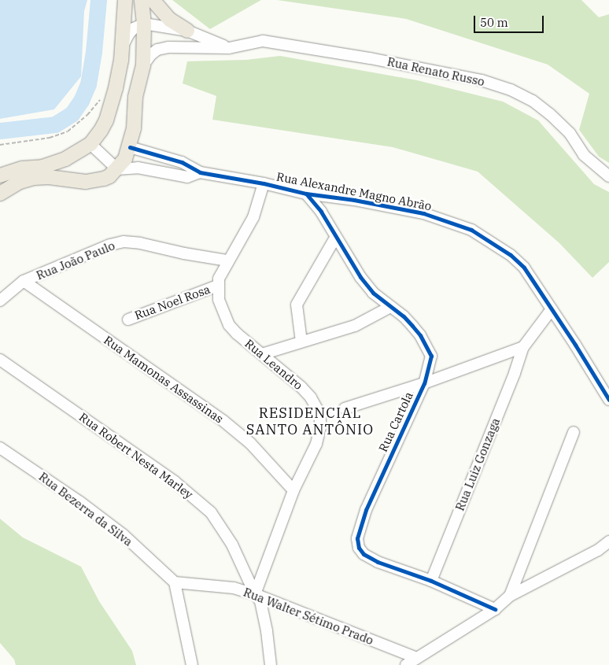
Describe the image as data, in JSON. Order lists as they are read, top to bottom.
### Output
{
  "streets": {
    "street": [
      "Rua Renato Russo",
      "Rua Alexandre Magno Abrão",
      "Rua João Paulo",
      "Rua Noel Rosa",
      "Rua Leandro",
      "Rua Mamonas Assassinas",
      "Rua Cartola",
      "Rua Robert Nesta Marley",
      "Rua Luiz Gonzaga",
      "Rua Bezerra da Silva",
      "Rua Walter Sétimo Prado"
    ]
  },
  "crossings": [
    ["Rua Alexandre Magno Abrão", "Rua Cartola"],
    ["Rua João Paulo", "Rua Mamonas Assassinas"],
    ["Rua Noel Rosa", "Rua Leandro"],
    ["Rua Leandro", "Rua Mamonas Assassinas"],
    ["Rua Leandro", "Rua Robert Nesta Marley"],
    ["Rua Leandro", "Rua Walter Sétimo Prado"],
    ["Rua Cartola", "Rua Luiz Gonzaga"],
    ["Rua Robert Nesta Marley", "Rua Walter Sétimo Prado"],
    ["Rua Bezerra da Silva", "Rua Walter Sétimo Prado"]
  ],
  "districts": ["RESIDENCIAL SANTO ANTÔNIO"],
  "scale_bar": "50 m"
}
